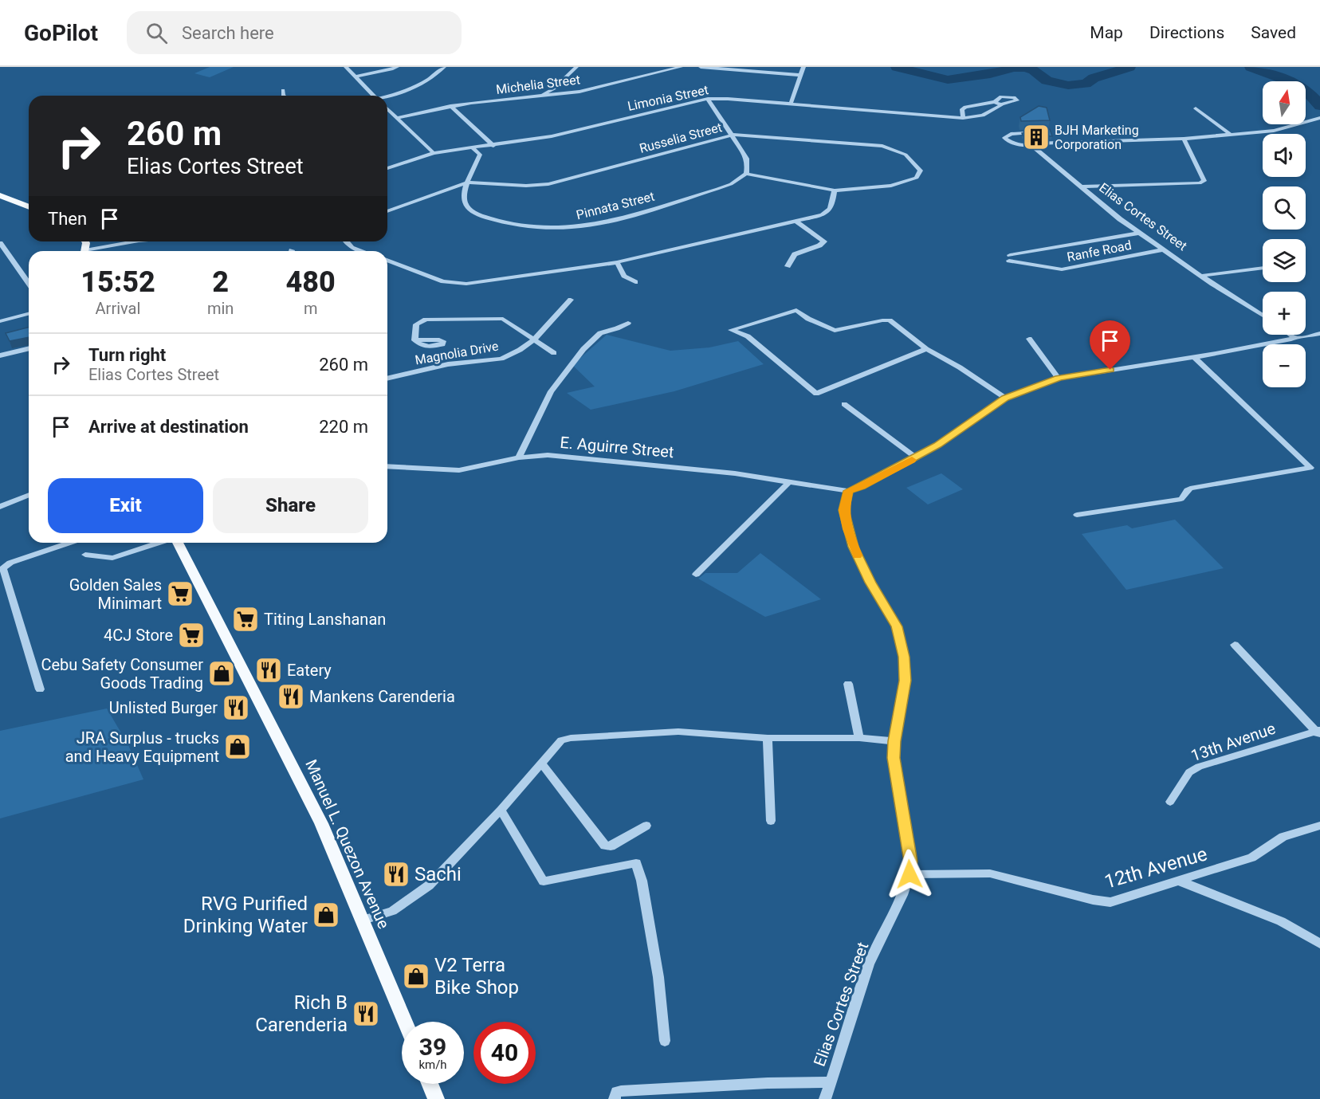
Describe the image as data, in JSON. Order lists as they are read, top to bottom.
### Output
{
  "streets": {
    "main road": ["Manuel L. Quezon Avenue"],
    "street": [
      "Michelia Street",
      "Limonia Street",
      "Russelia Street",
      "Pinnata Street",
      "Elias Cortes Street",
      "Ranfe Road",
      "Magnolia Drive",
      "E. Aguirre Street",
      "13th Avenue",
      "12th Avenue"
    ]
  },
  "crossings": [
    ["Limonia Street", "Pinnata Street"],
    ["Russelia Street", "Pinnata Street"],
    ["Elias Cortes Street", "Ranfe Road"],
    ["Elias Cortes Street", "E. Aguirre Street"],
    ["Elias Cortes Street", "12th Avenue"]
  ],
  "places": {
    "building": ["BJH Marketing Corporation"],
    "supermarket": ["Golden Sales Minimart", "Titing Lanshanan", "4CJ Store"],
    "restaurant": [
      "Eatery",
      "Mankens Carenderia",
      "Unlisted Burger",
      "Sachi",
      "Rich B Carenderia"
    ],
    "shop": [
      "Cebu Safety Consumer Goods Trading",
      "JRA Surplus - trucks and Heavy Equipment",
      "RVG Purified Drinking Water",
      "V2 Terra Bike Shop"
    ]
  },
  "north": "top",
  "page": {
    "header": "GoPilot",
    "search": "Search here",
    "nav": ["Map", "Directions", "Saved"],
    "map_buttons": ["+", "−"],
    "turn": ["260 m", "Elias Cortes Street"],
    "then": "Then",
    "eta": [
      "15:52",
      "Arrival",
      "2",
      "min",
      "480",
      "m"
    ],
    "list": [
      {
        "name": "Turn right",
        "note": "Elias Cortes Street",
        "value": "260 m"
      },
      {
        "name": "Arrive at destination",
        "value": "220 m"
      }
    ],
    "buttons": ["Exit", "Share"],
    "speed": "39 km/h",
    "limit": "40"
  }
}
